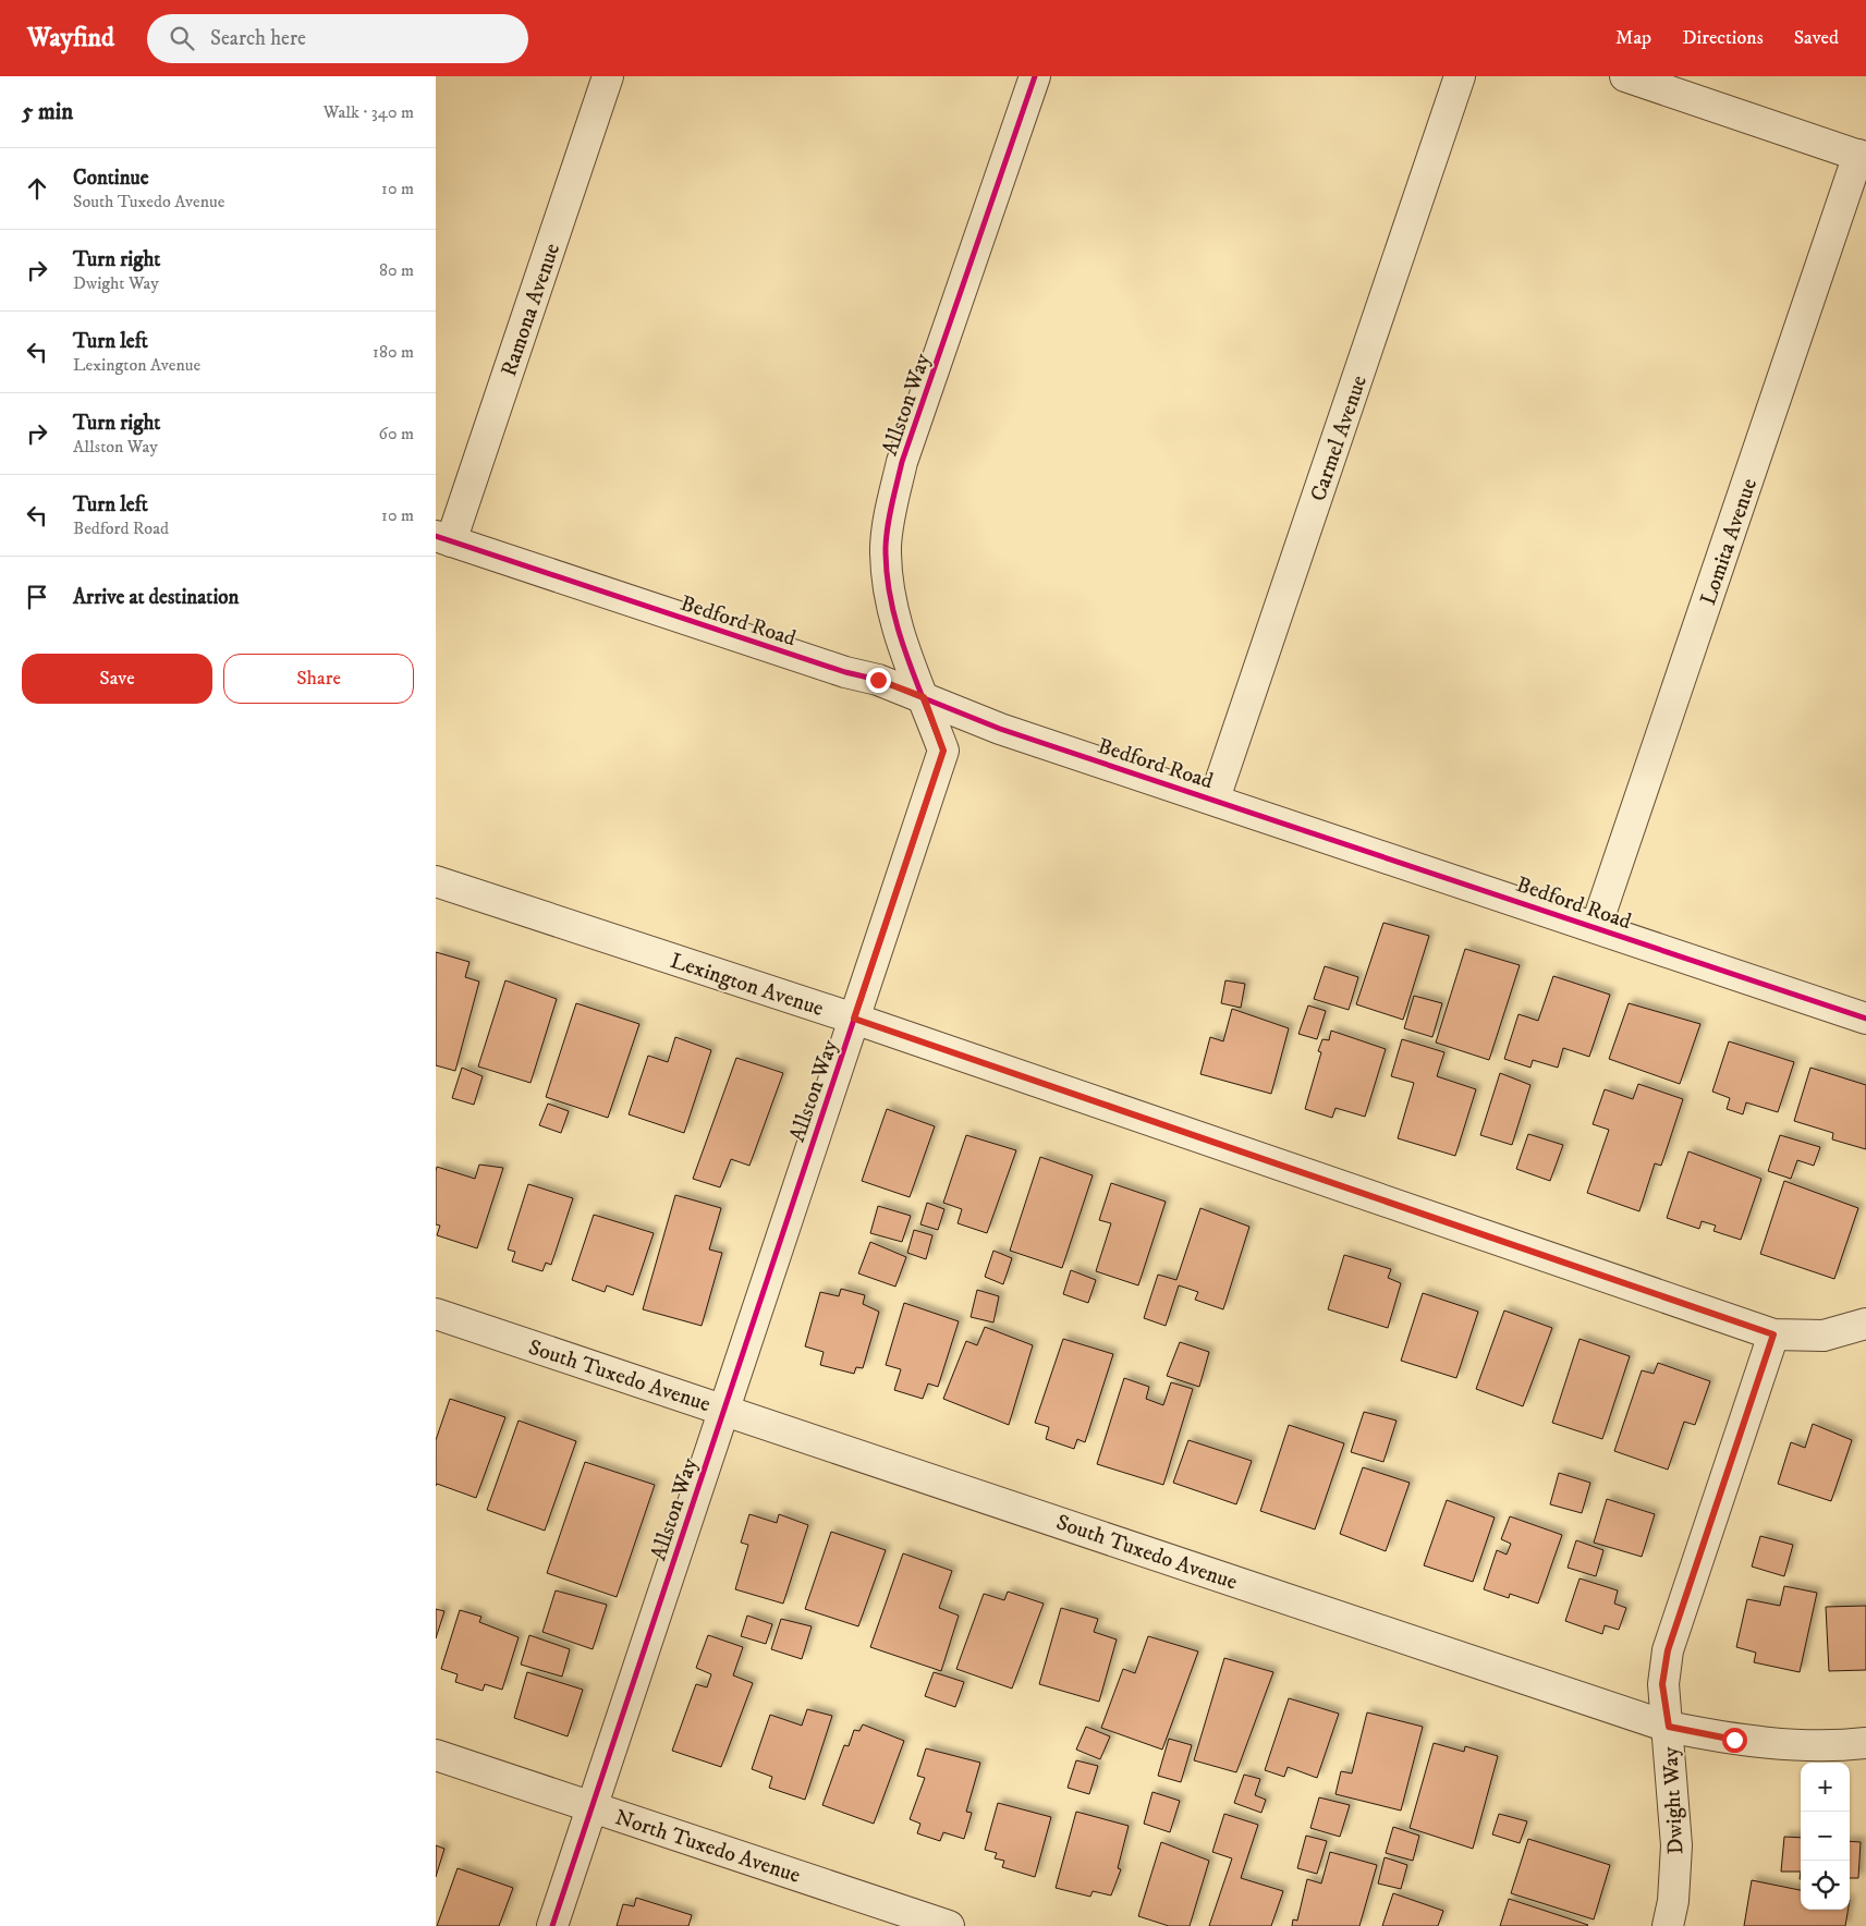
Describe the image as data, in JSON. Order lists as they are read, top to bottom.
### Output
{
  "streets": {
    "street": [
      "Ramona Avenue",
      "Allston Way",
      "Carmel Avenue",
      "Lomita Avenue",
      "Bedford Road",
      "Lexington Avenue",
      "South Tuxedo Avenue",
      "Dwight Way",
      "North Tuxedo Avenue"
    ]
  },
  "crossings": [
    ["Ramona Avenue", "Bedford Road"],
    ["Allston Way", "Bedford Road"],
    ["Allston Way", "Lexington Avenue"],
    ["Allston Way", "South Tuxedo Avenue"],
    ["Allston Way", "North Tuxedo Avenue"],
    ["Carmel Avenue", "Bedford Road"],
    ["Lomita Avenue", "Bedford Road"],
    ["Lexington Avenue", "Dwight Way"],
    ["South Tuxedo Avenue", "Dwight Way"]
  ],
  "page": {
    "header": "Wayfind",
    "search": "Search here",
    "nav": ["Map", "Directions", "Saved"],
    "heading": ["5 min", "Walk · 340 m"],
    "list": [
      ["Continue", "South Tuxedo Avenue", "10 m"],
      ["Turn right", "Dwight Way", "80 m"],
      ["Turn left", "Lexington Avenue", "180 m"],
      ["Turn right", "Allston Way", "60 m"],
      ["Turn left", "Bedford Road", "10 m"],
      "Arrive at destination"
    ],
    "buttons": ["Save", "Share"],
    "map_buttons": ["+", "−"]
  }
}
